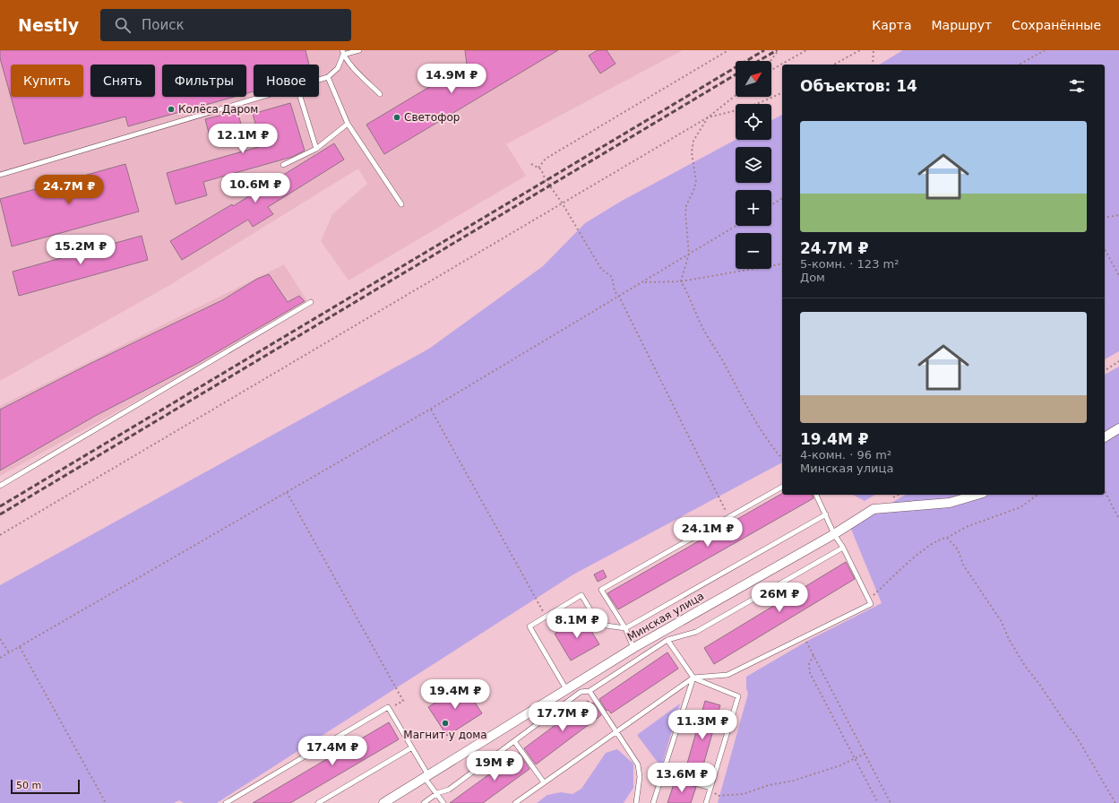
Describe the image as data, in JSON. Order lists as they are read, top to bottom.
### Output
{
  "streets": {
    "street": ["Минская улица"]
  },
  "places": ["Колёса Даром", "Светофор", "Магнит у дома"],
  "scale_bar": "50 m",
  "north": "top right",
  "page": {
    "header": "Nestly",
    "search": "Поиск",
    "nav": ["Карта", "Маршрут", "Сохранённые"],
    "map_buttons": ["+", "−"],
    "price": [
      "14.9M ₽",
      "12.1M ₽",
      "10.6M ₽",
      "24.7M ₽",
      "15.2M ₽",
      "24.1M ₽",
      "26M ₽",
      "8.1M ₽",
      "19.4M ₽",
      "17.7M ₽",
      "11.3M ₽",
      "17.4M ₽",
      "19M ₽",
      "13.6M ₽"
    ],
    "chip": [
      "Купить",
      "Снять",
      "Фильтры",
      "Новое"
    ],
    "heading": "Объектов: 14",
    "list": [
      {
        "name": "24.7M ₽",
        "note": "5-комн. · 123 m² · Дом"
      },
      {
        "name": "19.4M ₽",
        "note": "4-комн. · 96 m² · Минская улица"
      }
    ],
    "scale": "50 m"
  }
}
